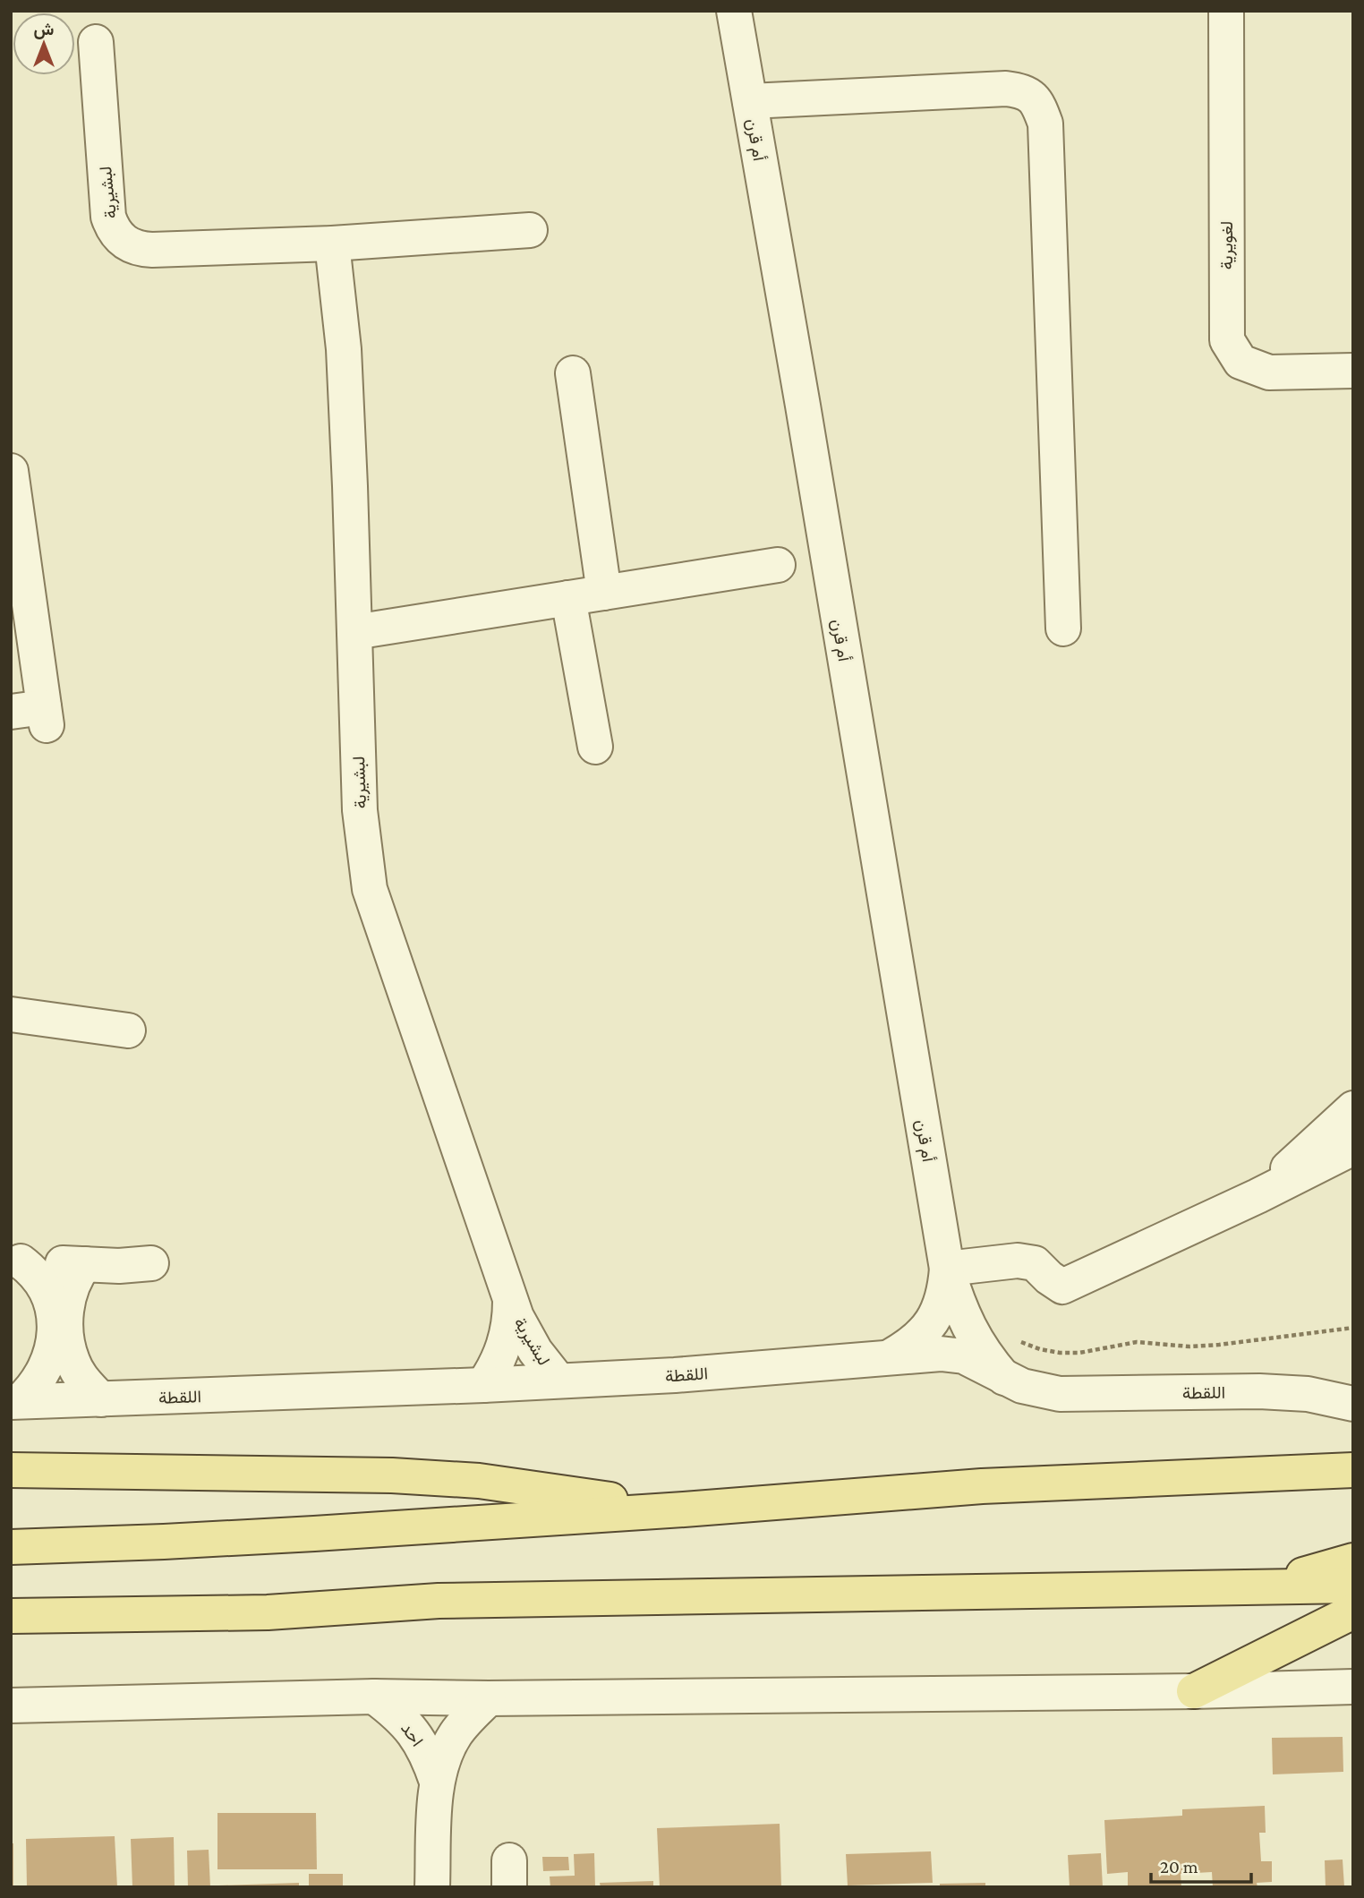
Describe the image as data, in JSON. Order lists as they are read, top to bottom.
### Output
{
  "streets": {
    "street": [
      "أم قرن",
      "لبشيرية",
      "لغويرية",
      "اللقطة",
      "احد"
    ]
  },
  "crossings": [
    ["أم قرن", "اللقطة"],
    ["لبشيرية", "اللقطة"]
  ],
  "scale_bar": "20 m",
  "north": "top"
}
